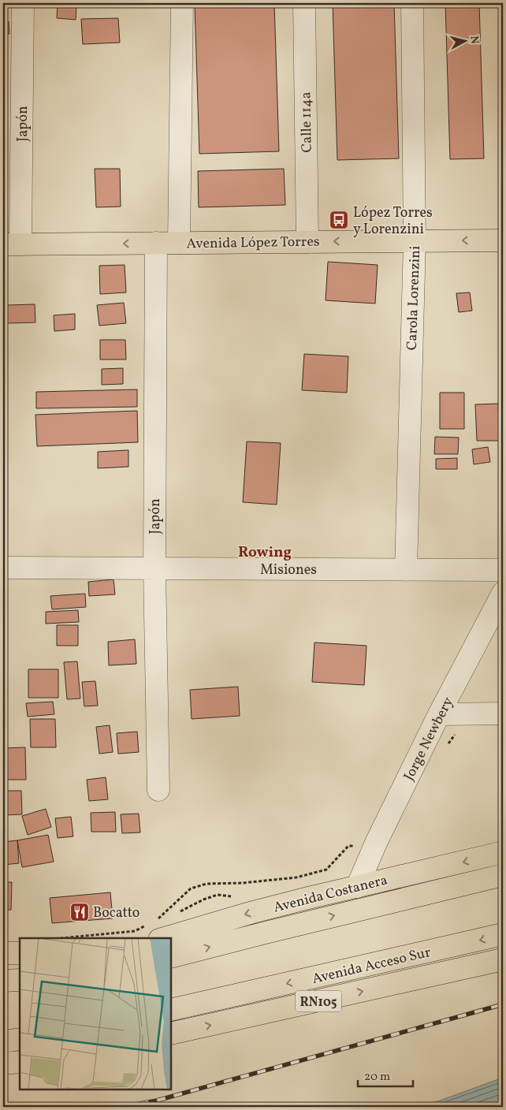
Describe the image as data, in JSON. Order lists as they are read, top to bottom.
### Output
{
  "streets": {
    "main road": [
      "Avenida López Torres",
      "Avenida Costanera",
      "Avenida Acceso Sur",
      "RN105"
    ],
    "street": [
      "Calle 114a",
      "Japón",
      "Carola Lorenzini",
      "Misiones",
      "Jorge Newbery"
    ]
  },
  "crossings": [
    ["Calle 114a", "Avenida López Torres"],
    ["Japón", "Avenida López Torres"],
    ["Japón", "Misiones"],
    ["Avenida López Torres", "Carola Lorenzini"],
    ["Carola Lorenzini", "Misiones"],
    ["Jorge Newbery", "Avenida Costanera"]
  ],
  "one_way": ["Avenida López Torres"],
  "districts": ["Rowing"],
  "places": {
    "bus stop": ["López Torres y Lorenzini"],
    "restaurant": ["Bocatto"]
  },
  "scale_bar": "20 m",
  "north": "right"
}
